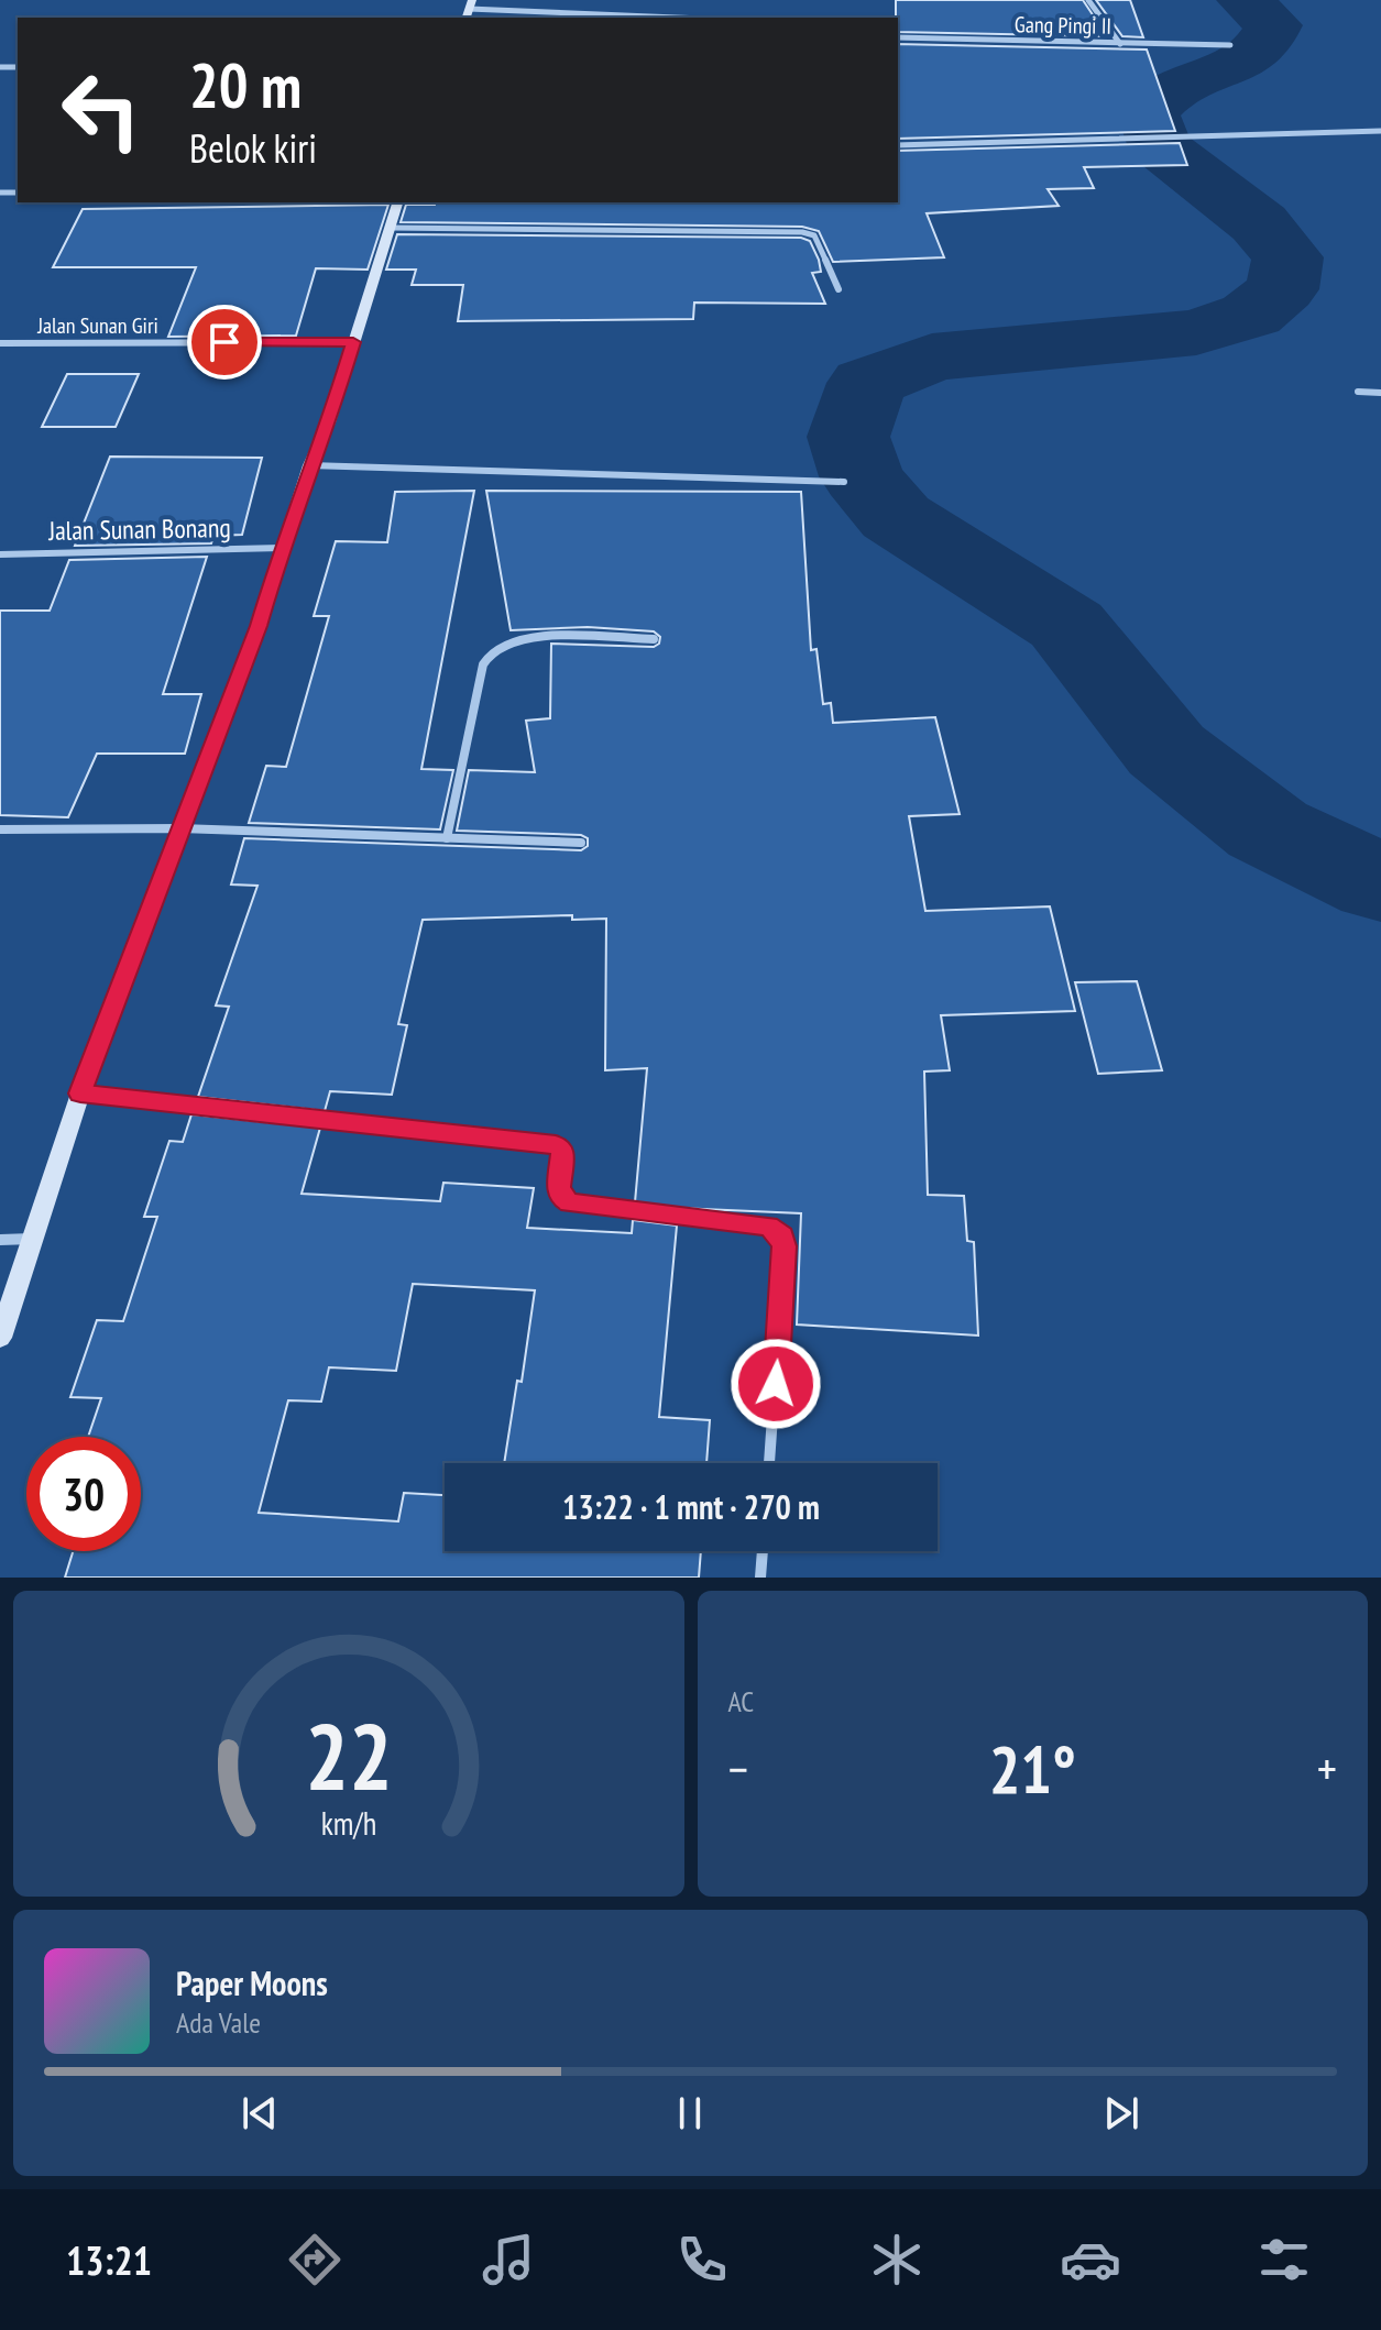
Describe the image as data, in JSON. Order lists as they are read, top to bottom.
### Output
{
  "streets": {
    "street": ["Gang Pingi II", "Jalan Sunan Giri", "Jalan Sunan Bonang"]
  },
  "page": {
    "turn": ["20 m", "Belok kiri"],
    "limit": "30",
    "trip": "13:22 · 1 mnt · 270 m",
    "tile": "AC",
    "heat": ["−", "21°", "+"],
    "song": ["Paper Moons", "Ada Vale"],
    "tabs": "13:21",
    "gauge": ["22", "km/h"]
  }
}
